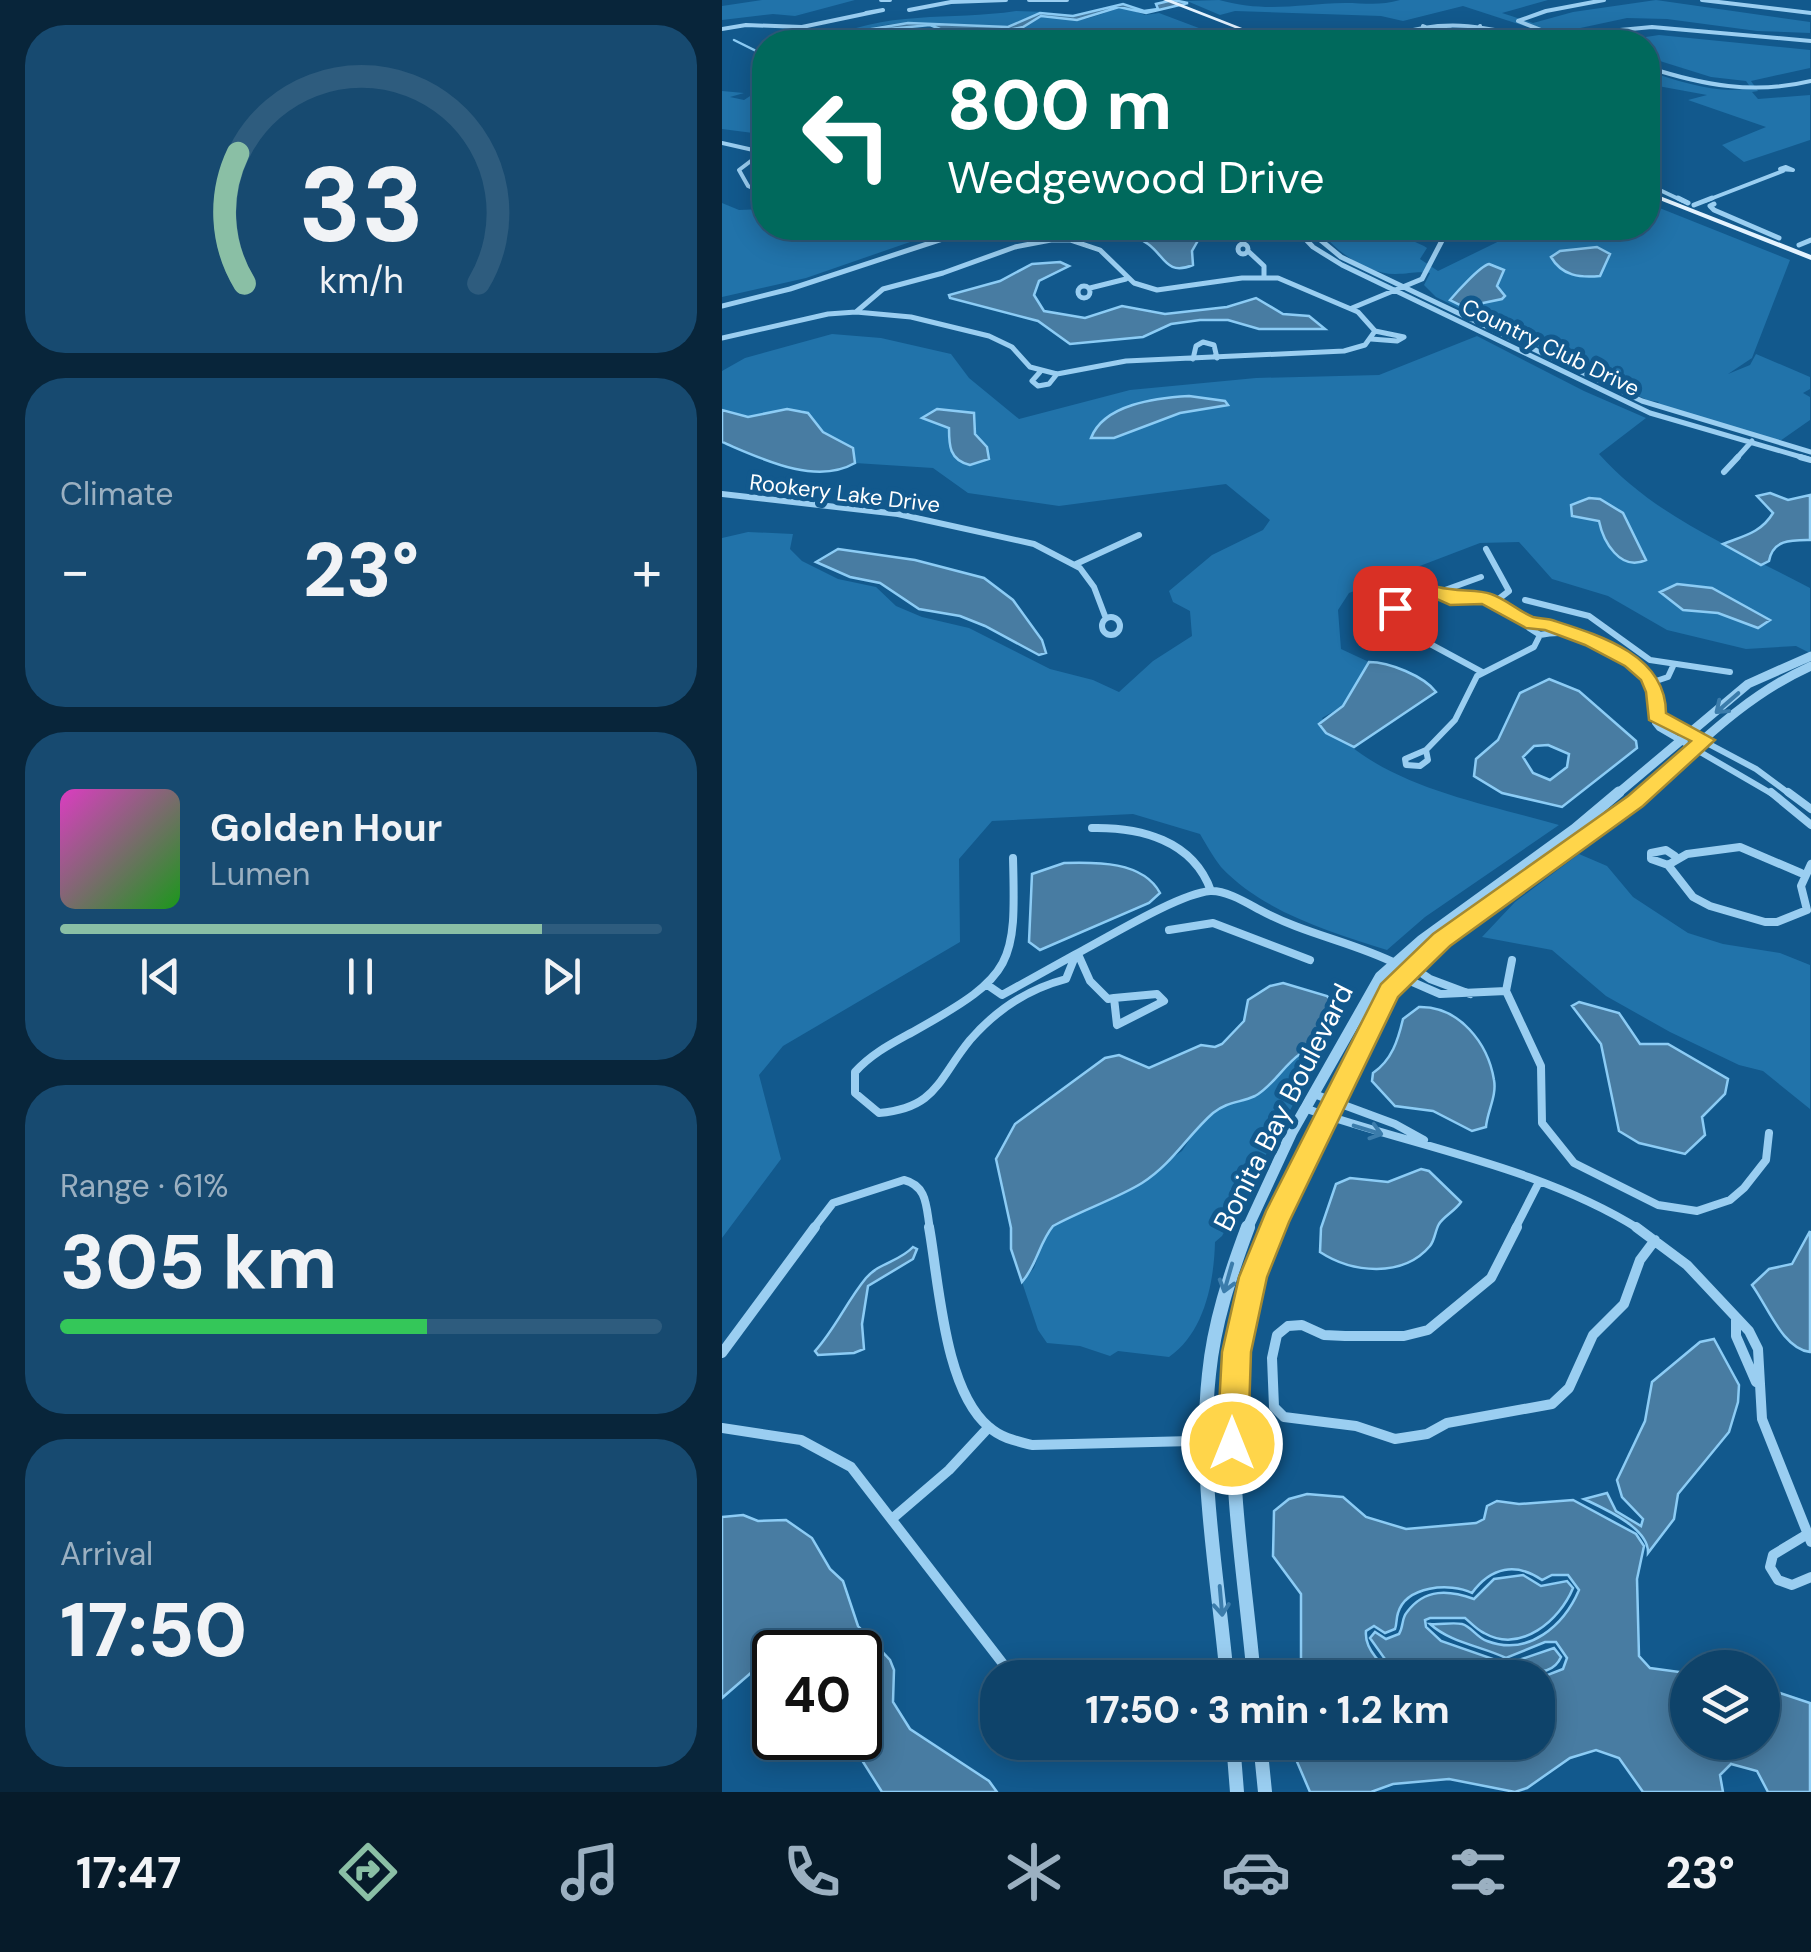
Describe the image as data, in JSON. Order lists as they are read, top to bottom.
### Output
{
  "streets": {
    "street": ["Country Club Drive", "Rookery Lake Drive", "Bonita Bay Boulevard"]
  },
  "page": {
    "turn": ["800 m", "Wedgewood Drive"],
    "tile": [
      "Climate",
      ["Range · 61%", "305 km"],
      ["Arrival", "17:50"]
    ],
    "heat": ["−", "23°", "+"],
    "song": ["Golden Hour", "Lumen"],
    "limit": "40",
    "trip": "17:50 · 3 min · 1.2 km",
    "tabs": ["17:47", "23°"],
    "gauge": ["33", "km/h"]
  }
}
